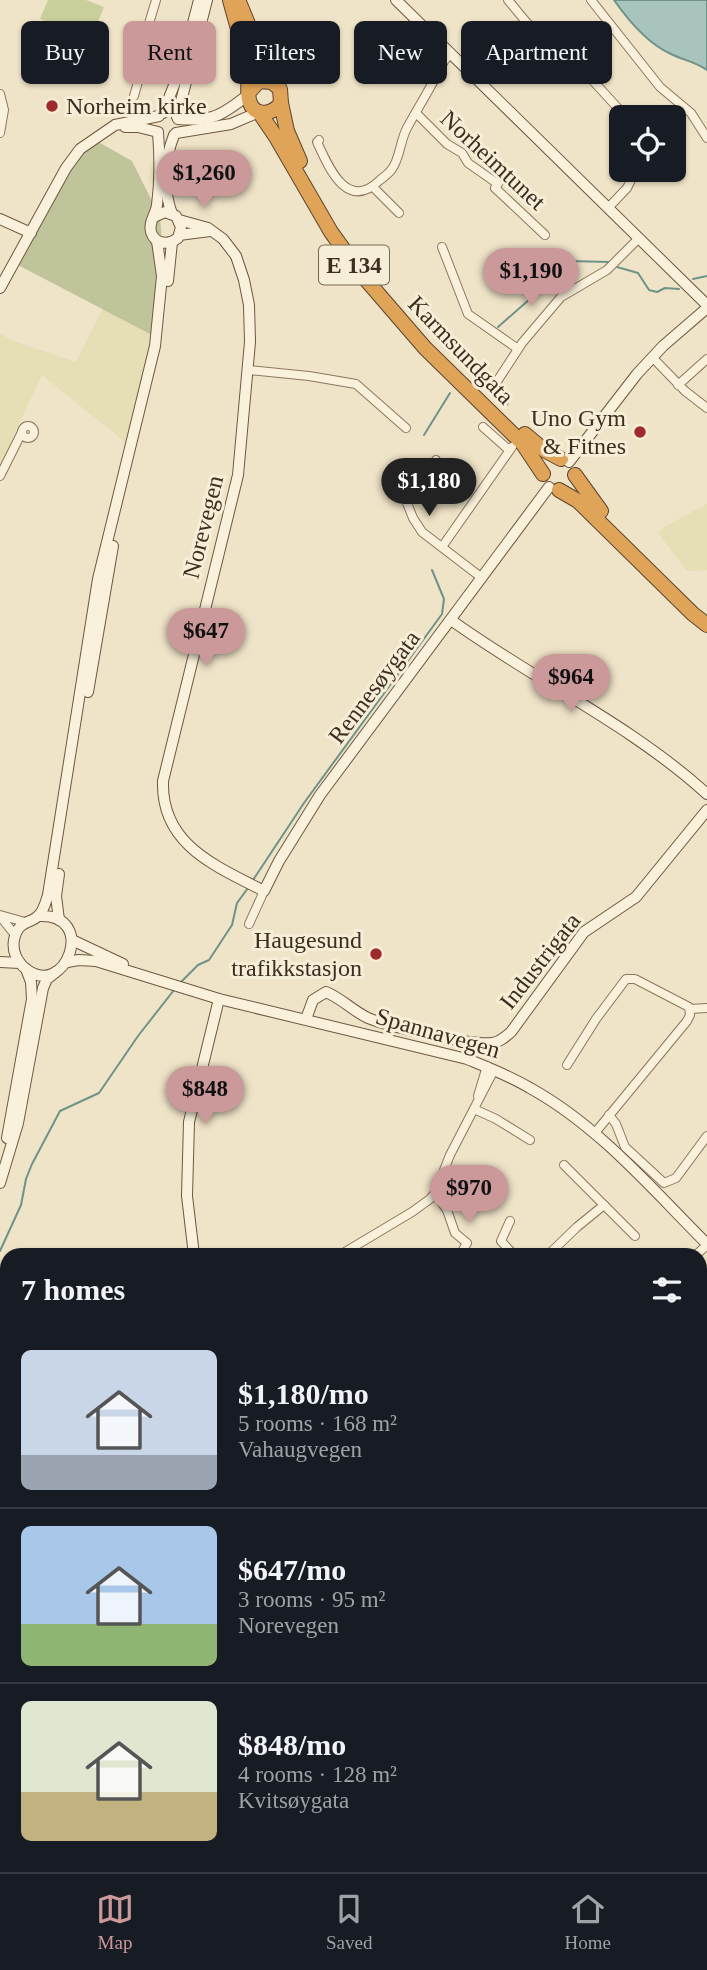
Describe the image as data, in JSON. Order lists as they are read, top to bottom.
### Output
{
  "streets": {
    "highway": ["E 134", "Karmsundgata"],
    "main road": [
      "Norevegen",
      "Rennesøygata",
      "Industrigata",
      "Spannavegen"
    ],
    "street": ["Norheimtunet"]
  },
  "crossings": [
    ["E 134", "Karmsundgata"],
    ["Karmsundgata", "Rennesøygata"],
    ["Norevegen", "Rennesøygata"],
    ["Industrigata", "Spannavegen"]
  ],
  "places": ["Norheim kirke", "Uno Gym & Fitnes", "Haugesund trafikkstasjon"],
  "page": {
    "chip": [
      "Buy",
      "Rent",
      "Filters",
      "New",
      "Apartment"
    ],
    "price": [
      "$1,260",
      "$1,190",
      "$1,180",
      "$647",
      "$964",
      "$848",
      "$970"
    ],
    "heading": "7 homes",
    "list": [
      {
        "name": "$1,180/mo",
        "note": "5 rooms · 168 m² · Vahaugvegen"
      },
      {
        "name": "$647/mo",
        "note": "3 rooms · 95 m² · Norevegen"
      },
      {
        "name": "$848/mo",
        "note": "4 rooms · 128 m² · Kvitsøygata"
      }
    ],
    "tabs": ["Map", "Saved", "Home"]
  }
}
